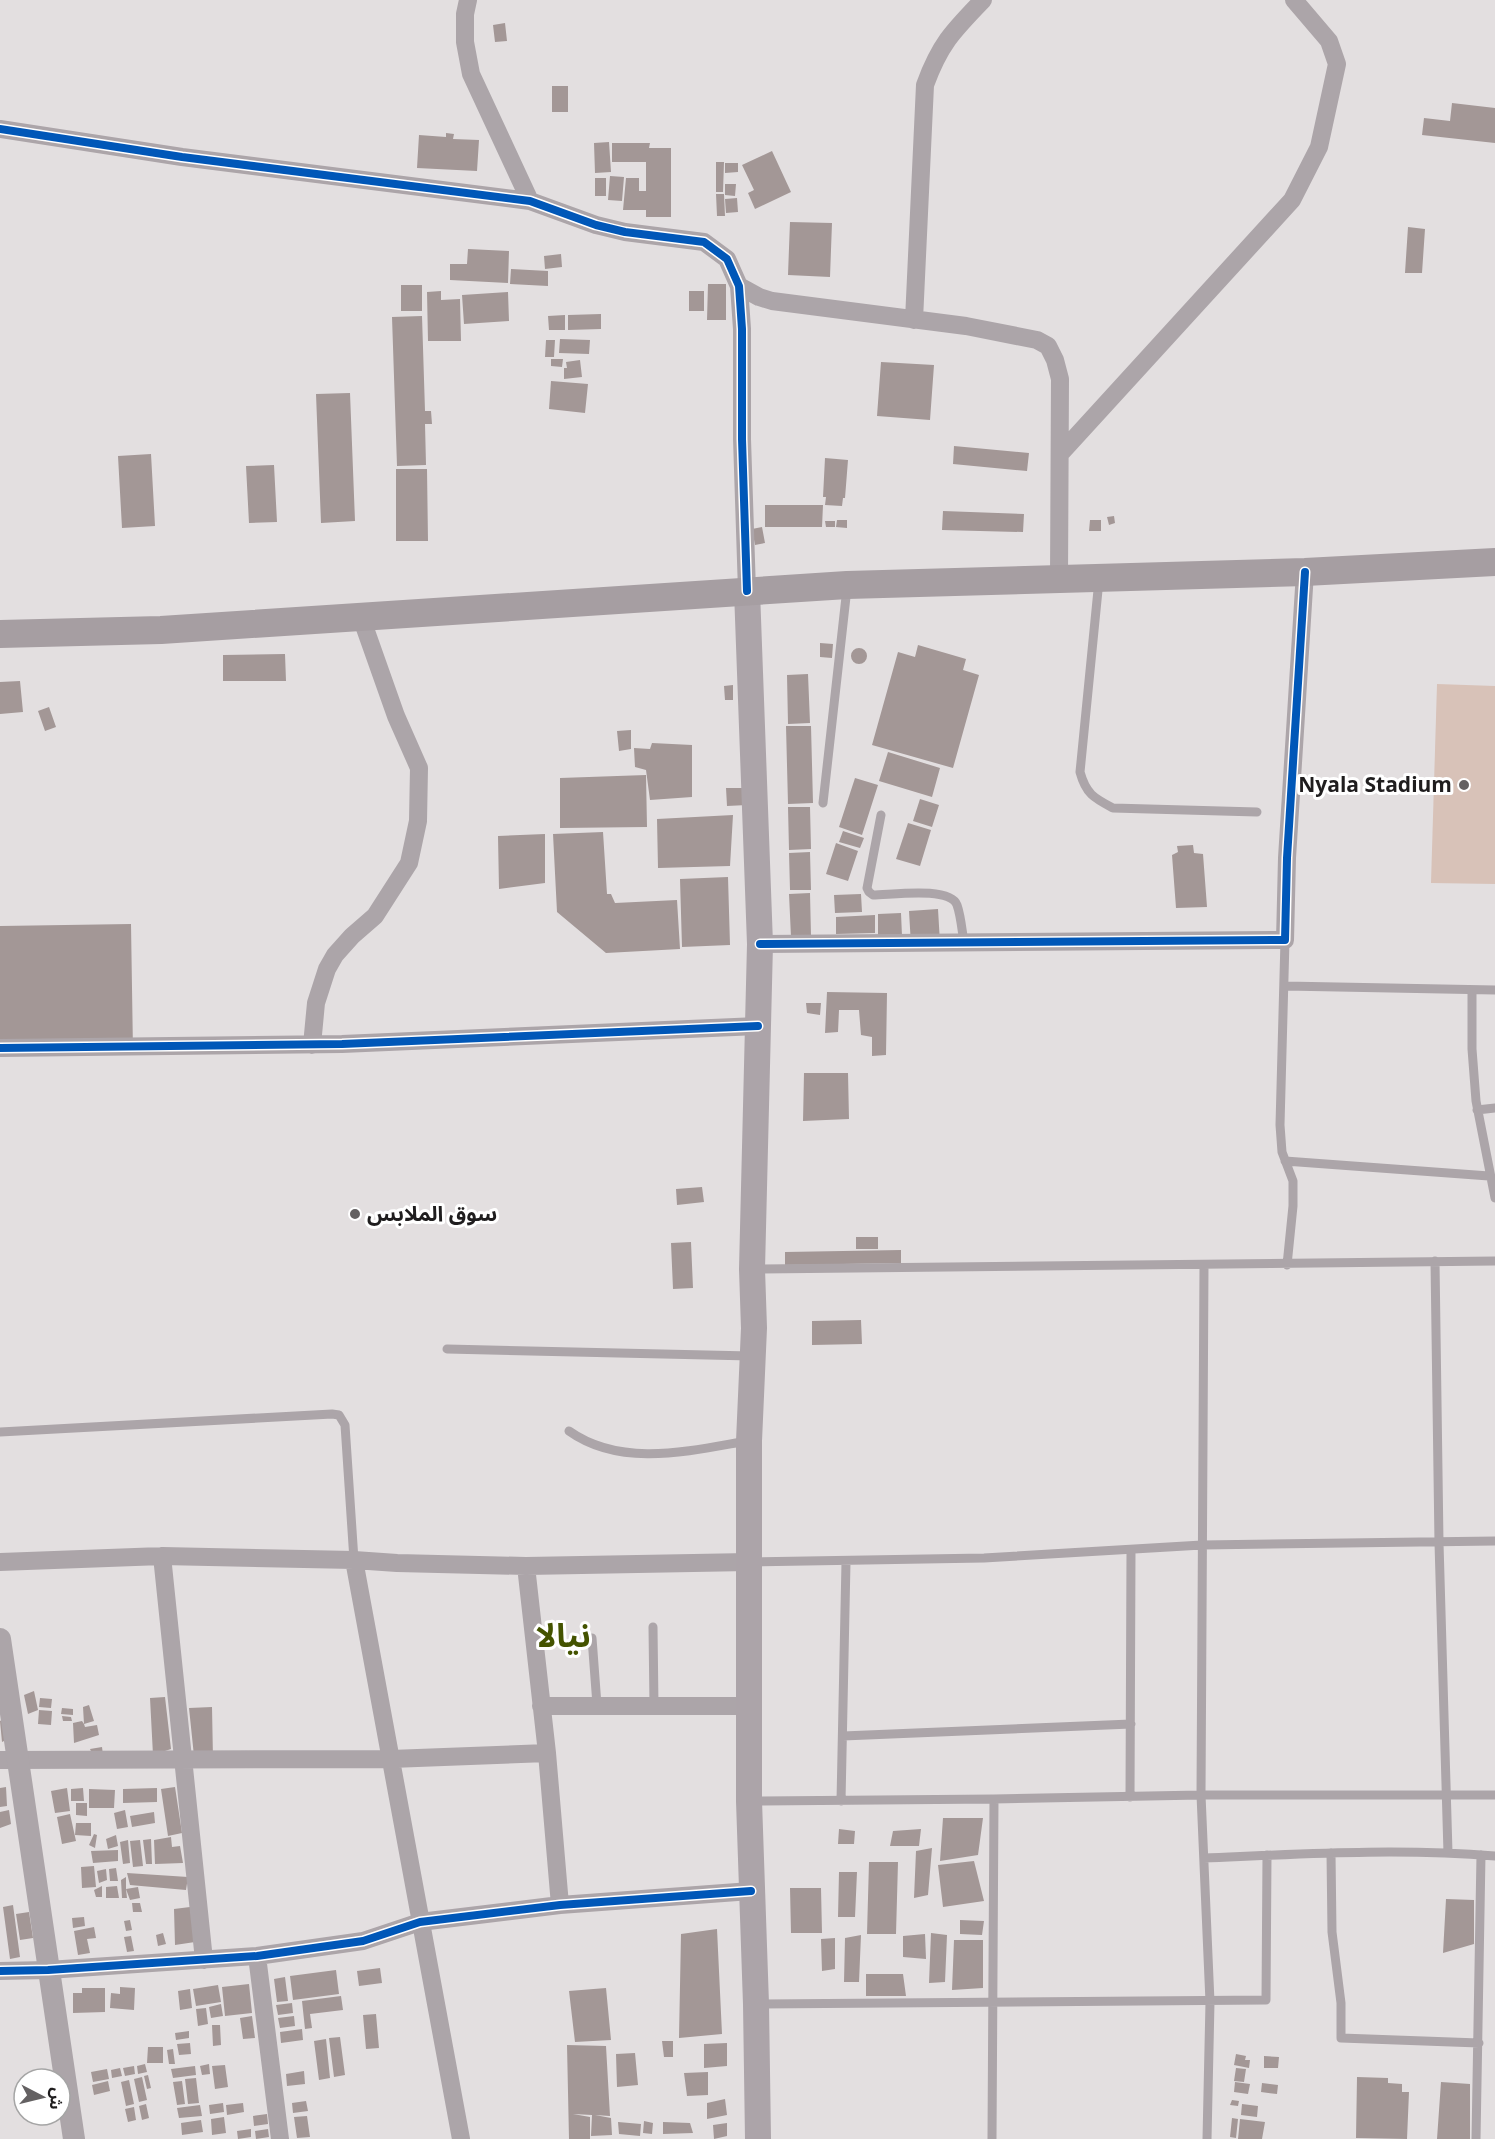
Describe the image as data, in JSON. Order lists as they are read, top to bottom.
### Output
{
  "districts": ["نيالا"],
  "places": ["Nyala Stadium", "سوق الملابس"],
  "north": "right"
}
